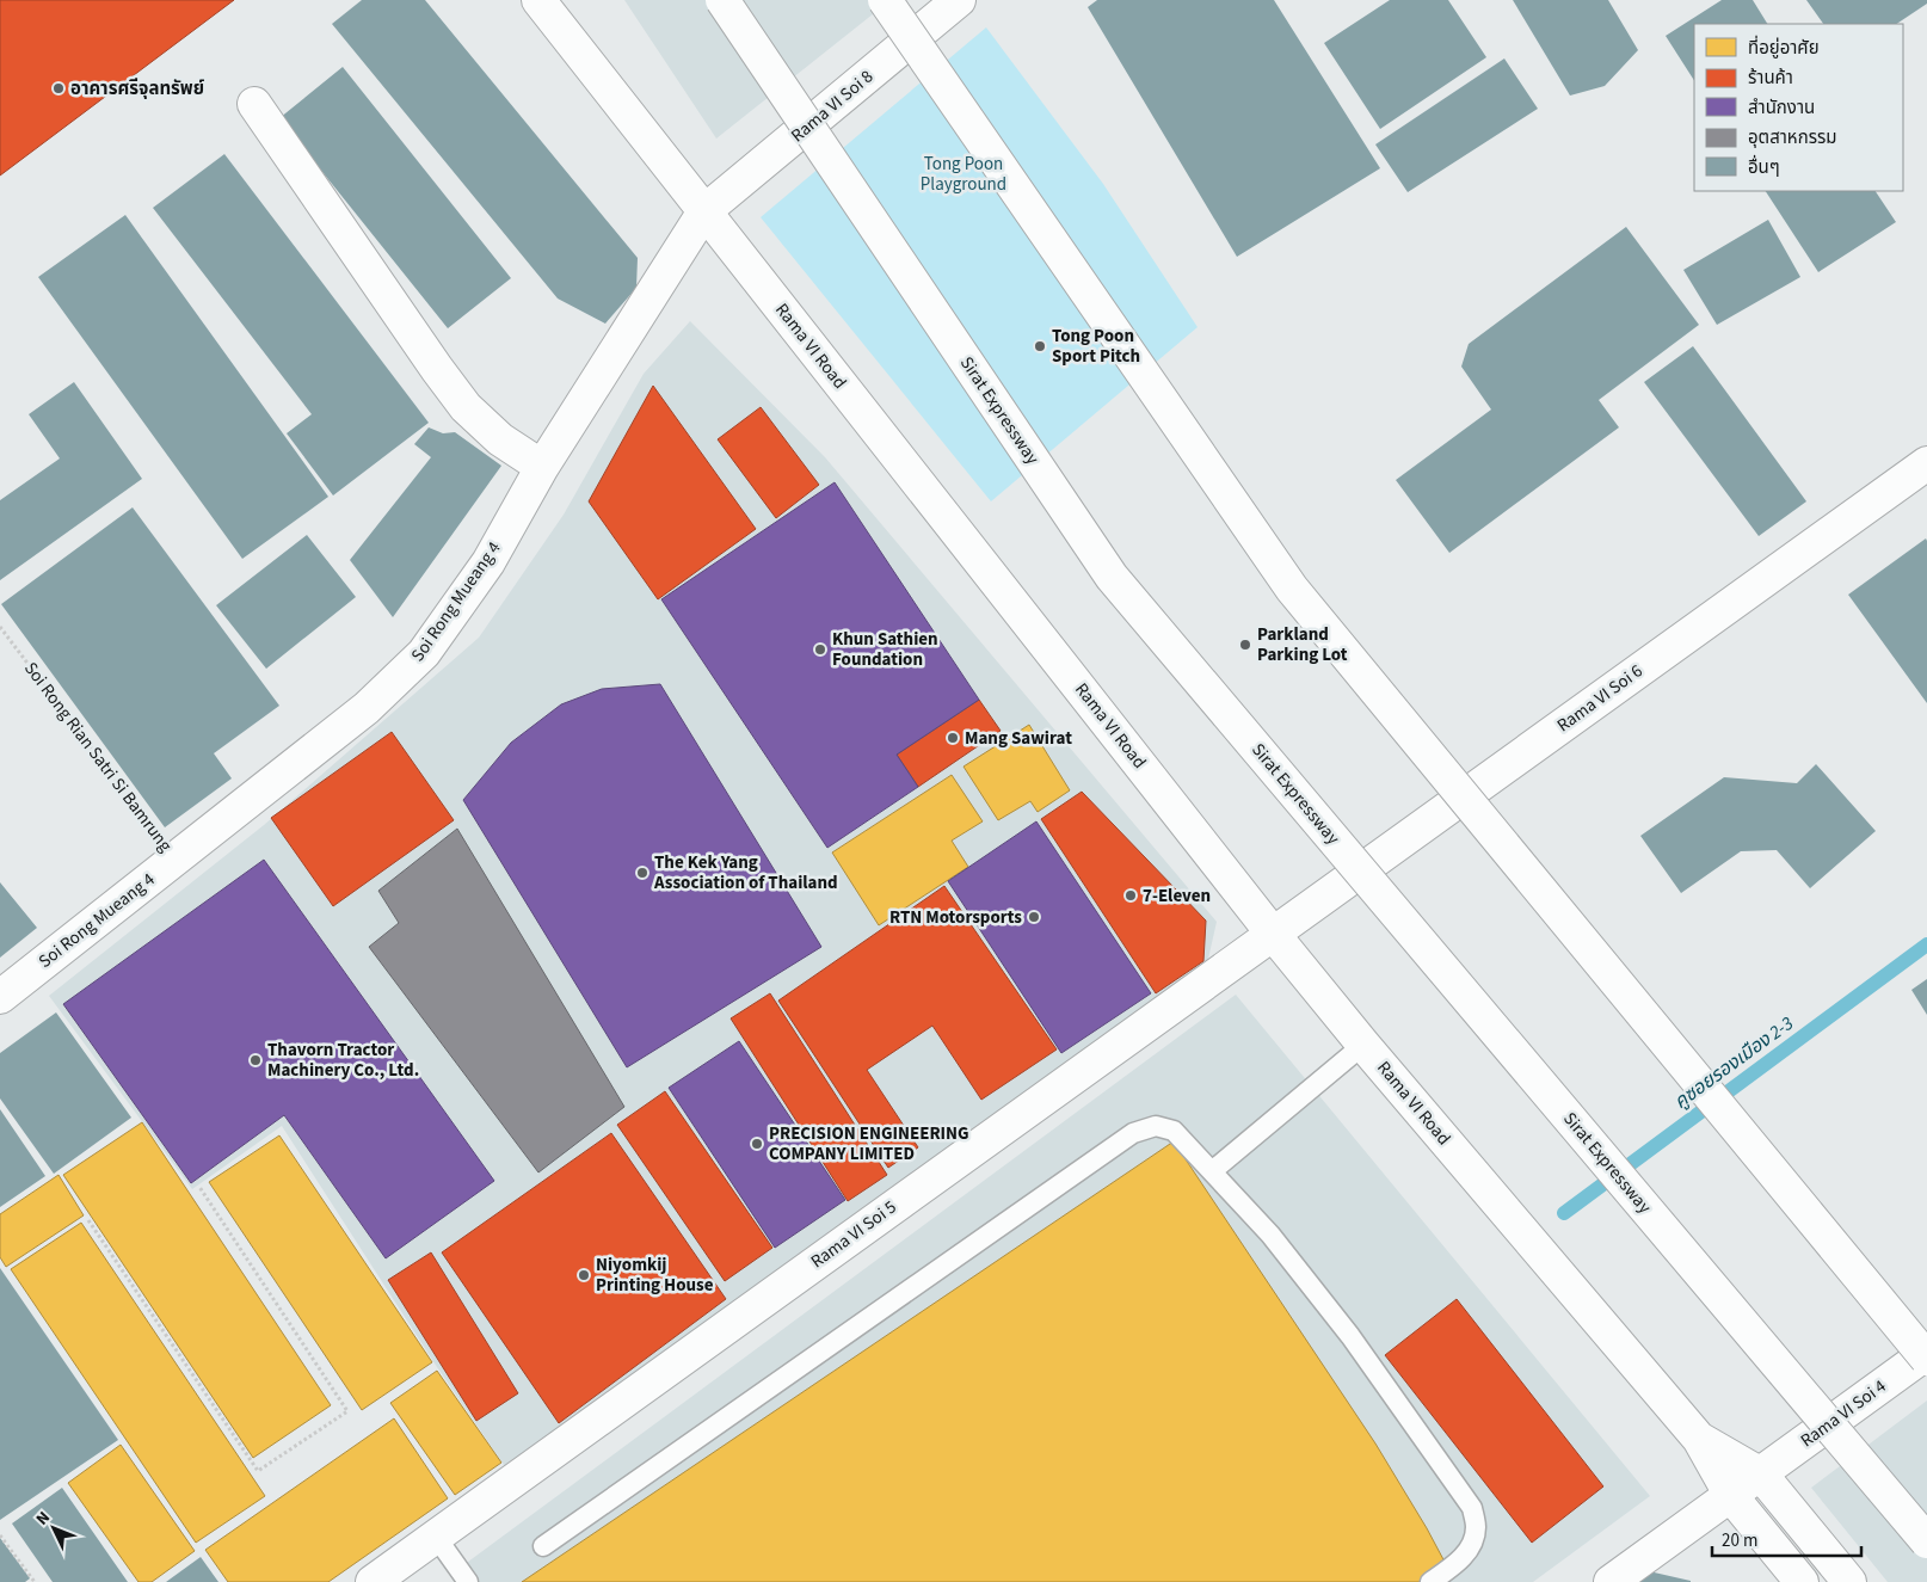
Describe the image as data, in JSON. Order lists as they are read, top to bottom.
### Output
{
  "streets": {
    "main road": [
      "Rama VI Soi 8",
      "Rama VI Road",
      "Sirat Expressway",
      "Soi Rong Mueang 4",
      "Rama VI Soi 6",
      "Rama VI Soi 5",
      "Rama VI Soi 4"
    ],
    "path": ["Soi Rong Rian Satri Si Bamrung"]
  },
  "crossings": [
    ["Rama VI Soi 8", "Rama VI Road"],
    ["Rama VI Soi 8", "Soi Rong Mueang 4"],
    ["Rama VI Road", "Soi Rong Mueang 4"],
    ["Rama VI Road", "Rama VI Soi 6"],
    ["Rama VI Road", "Rama VI Soi 5"],
    ["Rama VI Road", "Rama VI Soi 4"],
    ["Soi Rong Mueang 4", "Soi Rong Rian Satri Si Bamrung"],
    ["Rama VI Soi 6", "Rama VI Soi 5"]
  ],
  "water": ["คูซอยรองเมือง 2-3"],
  "parks": ["Tong Poon Playground"],
  "places": [
    "อาคารศรีจุลทรัพย์",
    "Tong Poon Sport Pitch",
    "Parkland Parking Lot",
    "Khun Sathien Foundation",
    "Mang Sawirat",
    "The Kek Yang Association of Thailand",
    "7-Eleven",
    "RTN Motorsports",
    "Thavorn Tractor Machinery Co., Ltd.",
    "PRECISION ENGINEERING COMPANY LIMITED",
    "Niyomkij Printing House"
  ],
  "legend": [
    "ที่อยู่อาศัย",
    "ร้านค้า",
    "สำนักงาน",
    "อุตสาหกรรม",
    "อื่นๆ"
  ],
  "scale_bar": "20 m",
  "north": "top left"
}
